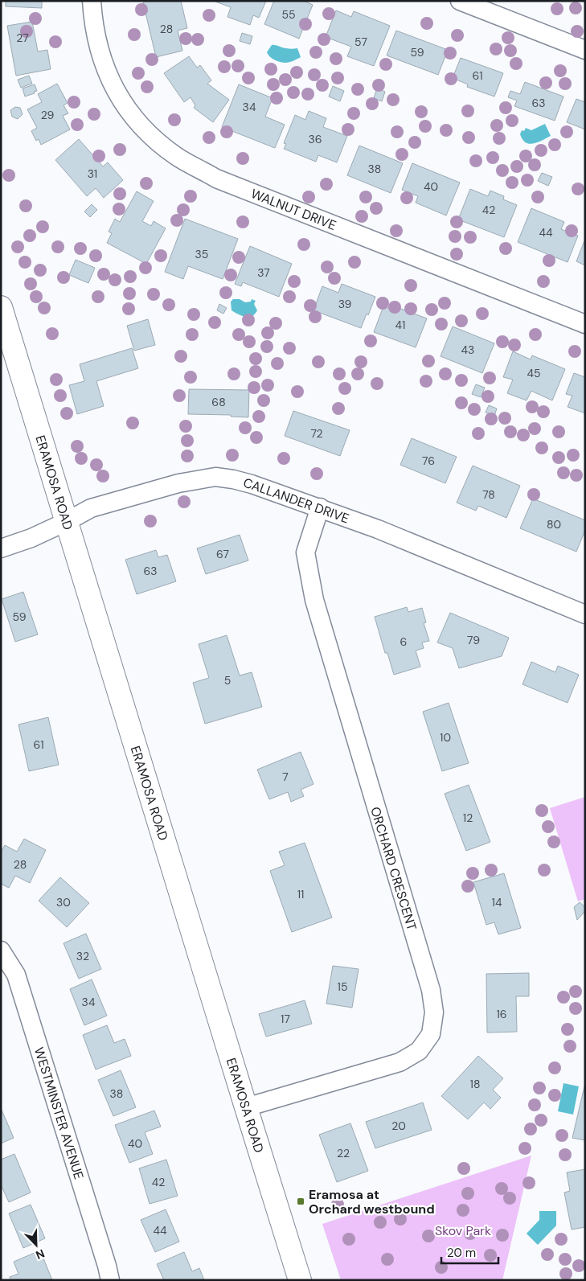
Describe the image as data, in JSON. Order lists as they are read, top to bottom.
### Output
{
  "streets": {
    "main road": ["ERAMOSA ROAD"],
    "street": [
      "WALNUT DRIVE",
      "CALLANDER DRIVE",
      "ORCHARD CRESCENT",
      "WESTMINSTER AVENUE"
    ]
  },
  "crossings": [
    ["ERAMOSA ROAD", "CALLANDER DRIVE"],
    ["ERAMOSA ROAD", "ORCHARD CRESCENT"],
    ["CALLANDER DRIVE", "ORCHARD CRESCENT"]
  ],
  "parks": ["Skov Park"],
  "places": {
    "transit": ["Eramosa at Orchard westbound"]
  },
  "house_numbers": [
    "55",
    "28",
    "27",
    "57",
    "59",
    "61",
    "63",
    "34",
    "29",
    "36",
    "38",
    "31",
    "40",
    "42",
    "44",
    "35",
    "37",
    "39",
    "41",
    "43",
    "45",
    "68",
    "72",
    "76",
    "78",
    "80",
    "67",
    "63",
    "59",
    "79",
    "6",
    "5",
    "10",
    "61",
    "7",
    "12",
    "28",
    "11",
    "30",
    "14",
    "32",
    "15",
    "34",
    "16",
    "17",
    "18",
    "38",
    "20",
    "40",
    "22",
    "42",
    "44"
  ],
  "scale_bar": "20 m",
  "north": "bottom right"
}
